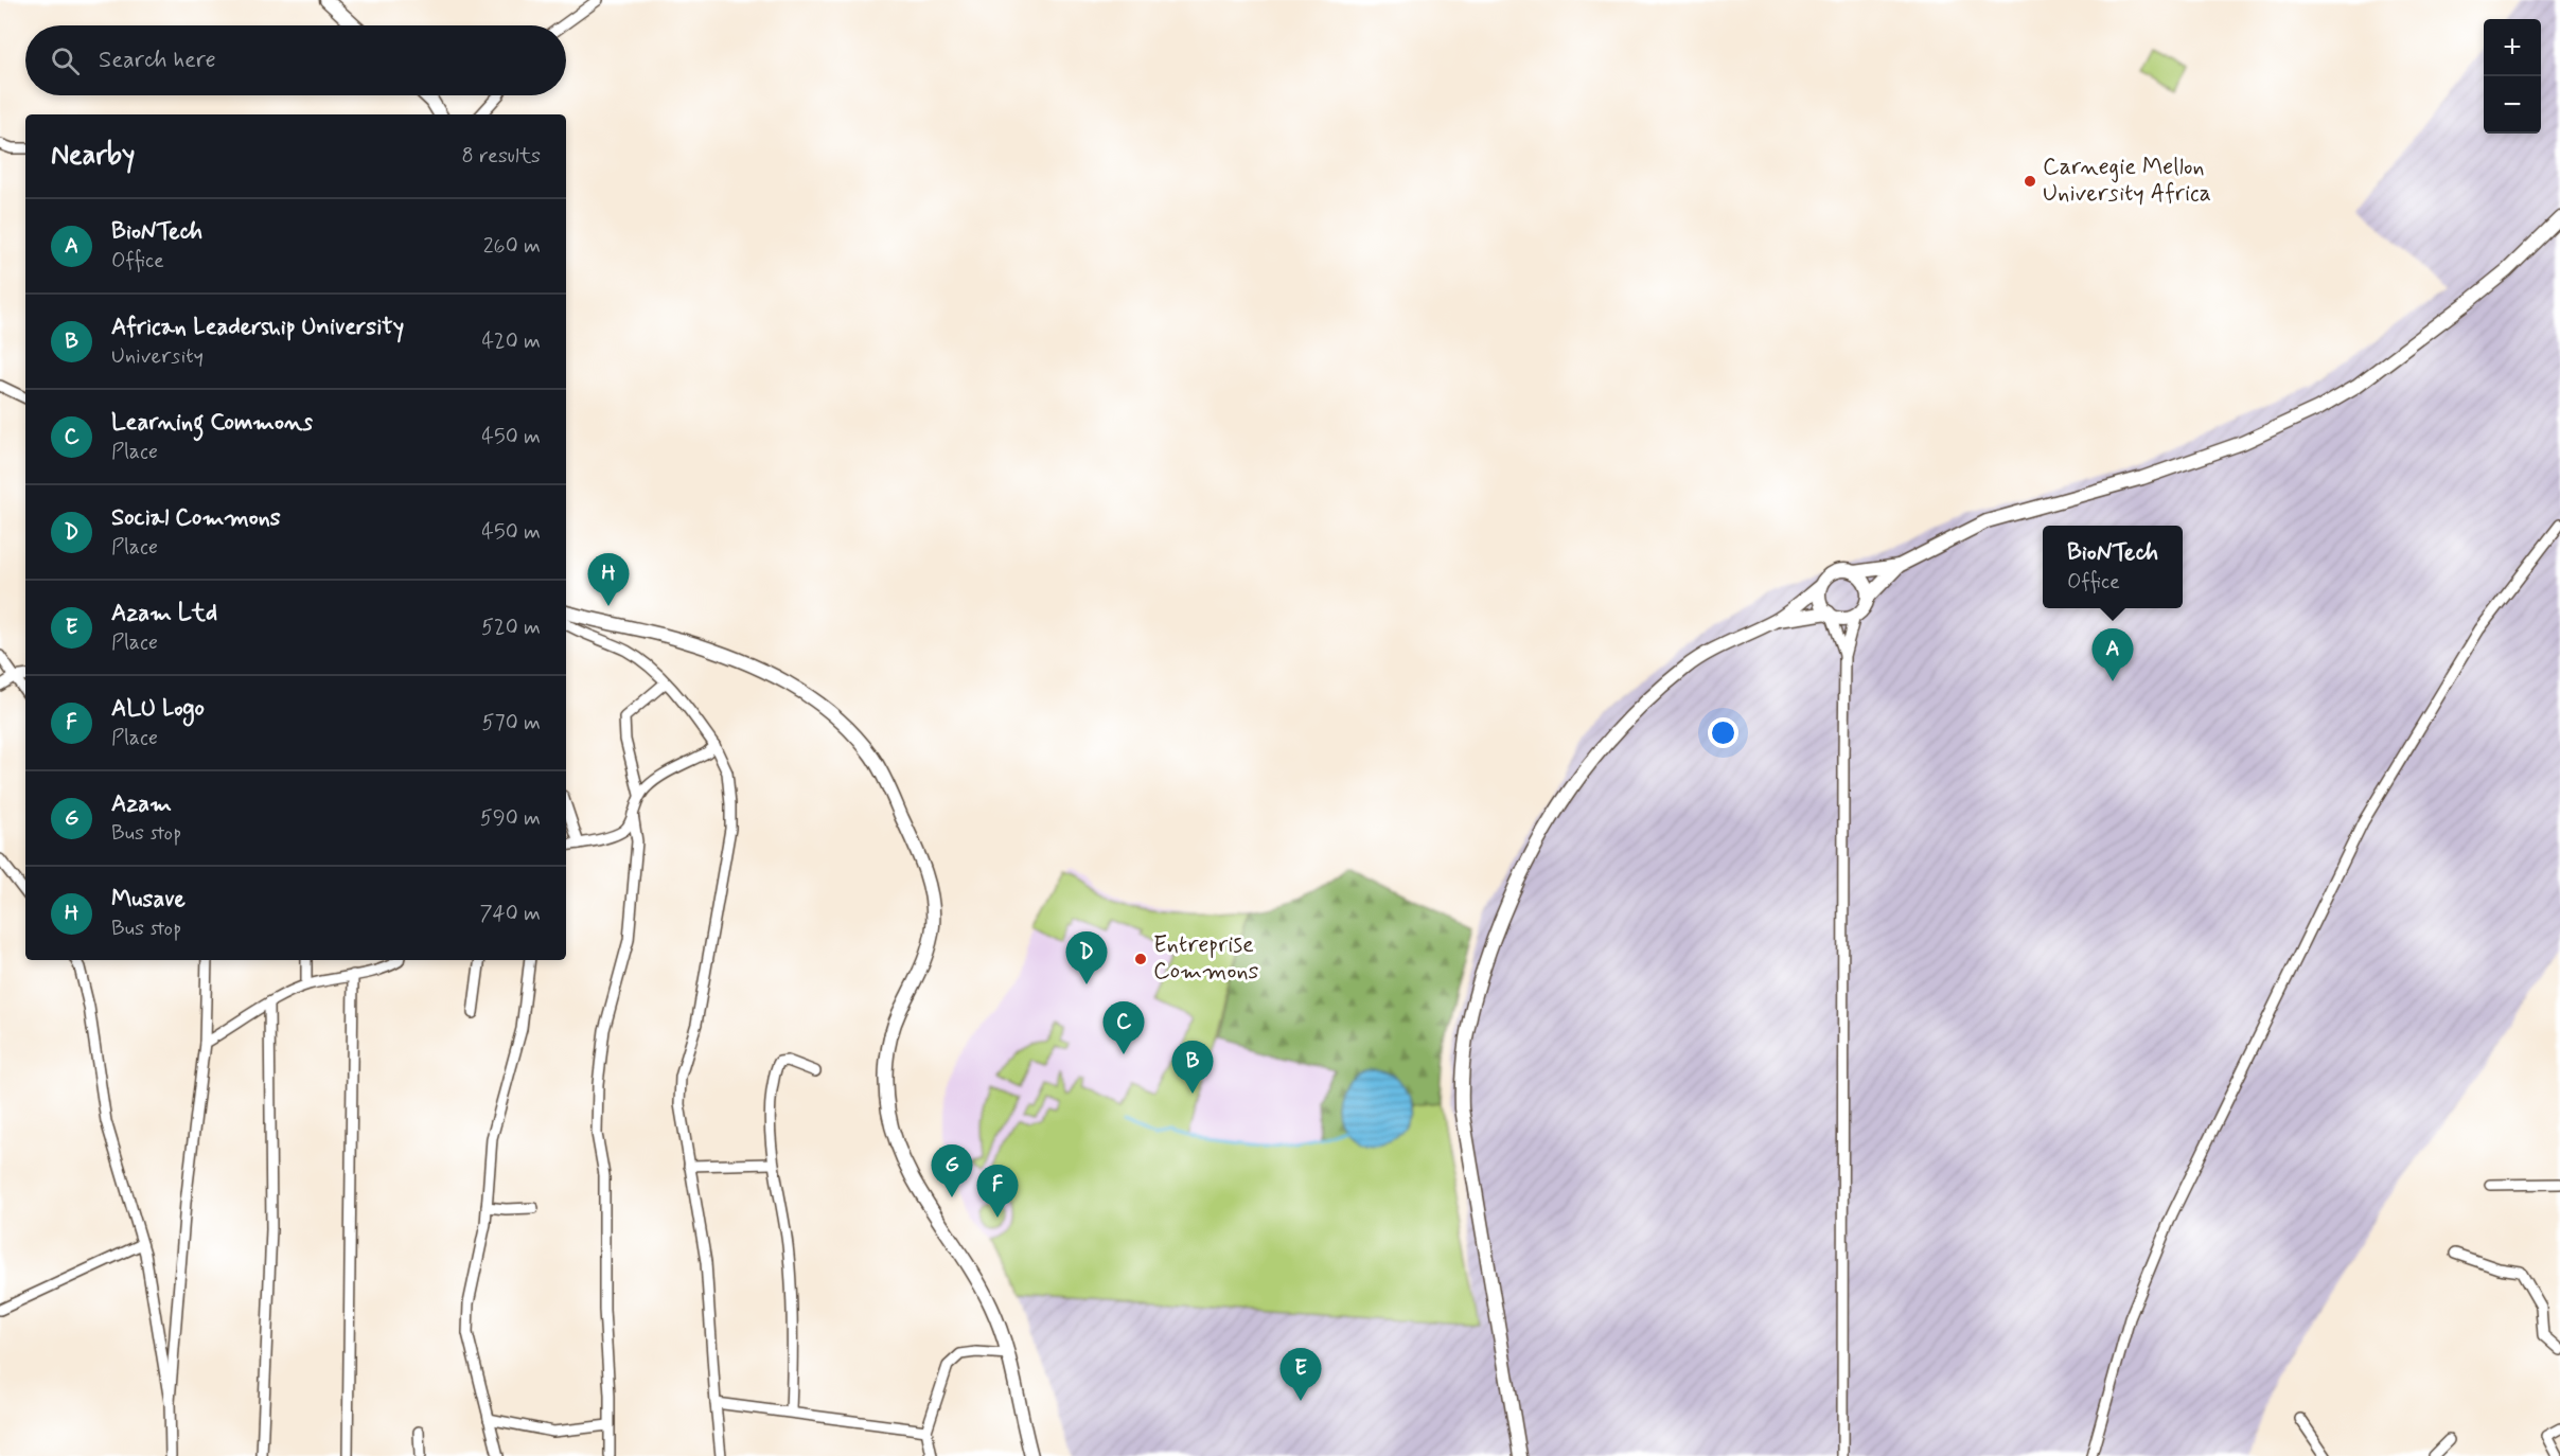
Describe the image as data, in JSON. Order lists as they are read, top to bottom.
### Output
{
  "places": ["Carnegie Mellon University Africa", "Entreprise Commons"],
  "page": {
    "map_buttons": ["+", "−"],
    "search": "Search here",
    "heading": ["Nearby", "8 results"],
    "list": [
      {
        "mark": "A",
        "name": "BioNTech",
        "note": "Office",
        "value": "260 m"
      },
      {
        "mark": "B",
        "name": "African Leadership University",
        "note": "University",
        "value": "420 m"
      },
      {
        "mark": "C",
        "name": "Learning Commons",
        "note": "Place",
        "value": "450 m"
      },
      {
        "mark": "D",
        "name": "Social Commons",
        "note": "Place",
        "value": "450 m"
      },
      {
        "mark": "E",
        "name": "Azam Ltd",
        "note": "Place",
        "value": "520 m"
      },
      {
        "mark": "F",
        "name": "ALU Logo",
        "note": "Place",
        "value": "570 m"
      },
      {
        "mark": "G",
        "name": "Azam",
        "note": "Bus stop",
        "value": "590 m"
      },
      {
        "mark": "H",
        "name": "Musave",
        "note": "Bus stop",
        "value": "740 m"
      }
    ],
    "popup": ["BioNTech", "Office"],
    "pins": [
      "H",
      "A",
      "D",
      "C",
      "B",
      "G",
      "F",
      "E"
    ]
  }
}
